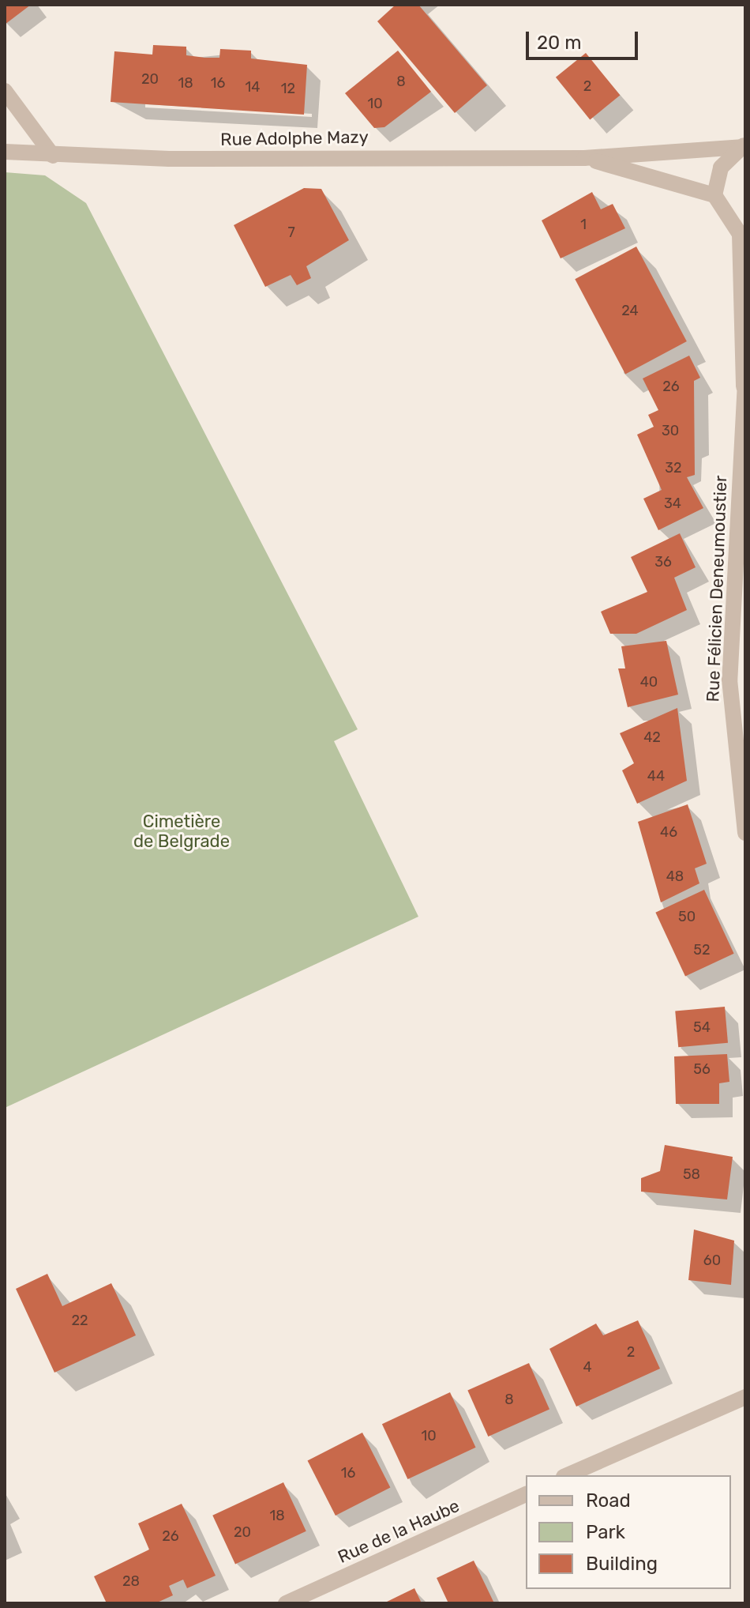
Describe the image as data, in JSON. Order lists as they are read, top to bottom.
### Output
{
  "streets": {
    "street": ["Rue Adolphe Mazy", "Rue Félicien Deneumoustier", "Rue de la Haube"]
  },
  "parks": ["Cimetière de Belgrade"],
  "house_numbers": [
    "20",
    "8",
    "18",
    "16",
    "2",
    "14",
    "12",
    "10",
    "1",
    "7",
    "24",
    "26",
    "30",
    "32",
    "34",
    "36",
    "40",
    "42",
    "44",
    "46",
    "48",
    "50",
    "52",
    "54",
    "56",
    "58",
    "60",
    "22",
    "2",
    "4",
    "8",
    "10",
    "16",
    "18",
    "20",
    "26",
    "28"
  ],
  "legend": ["Road", "Park", "Building"],
  "scale_bar": "20 m"
}
